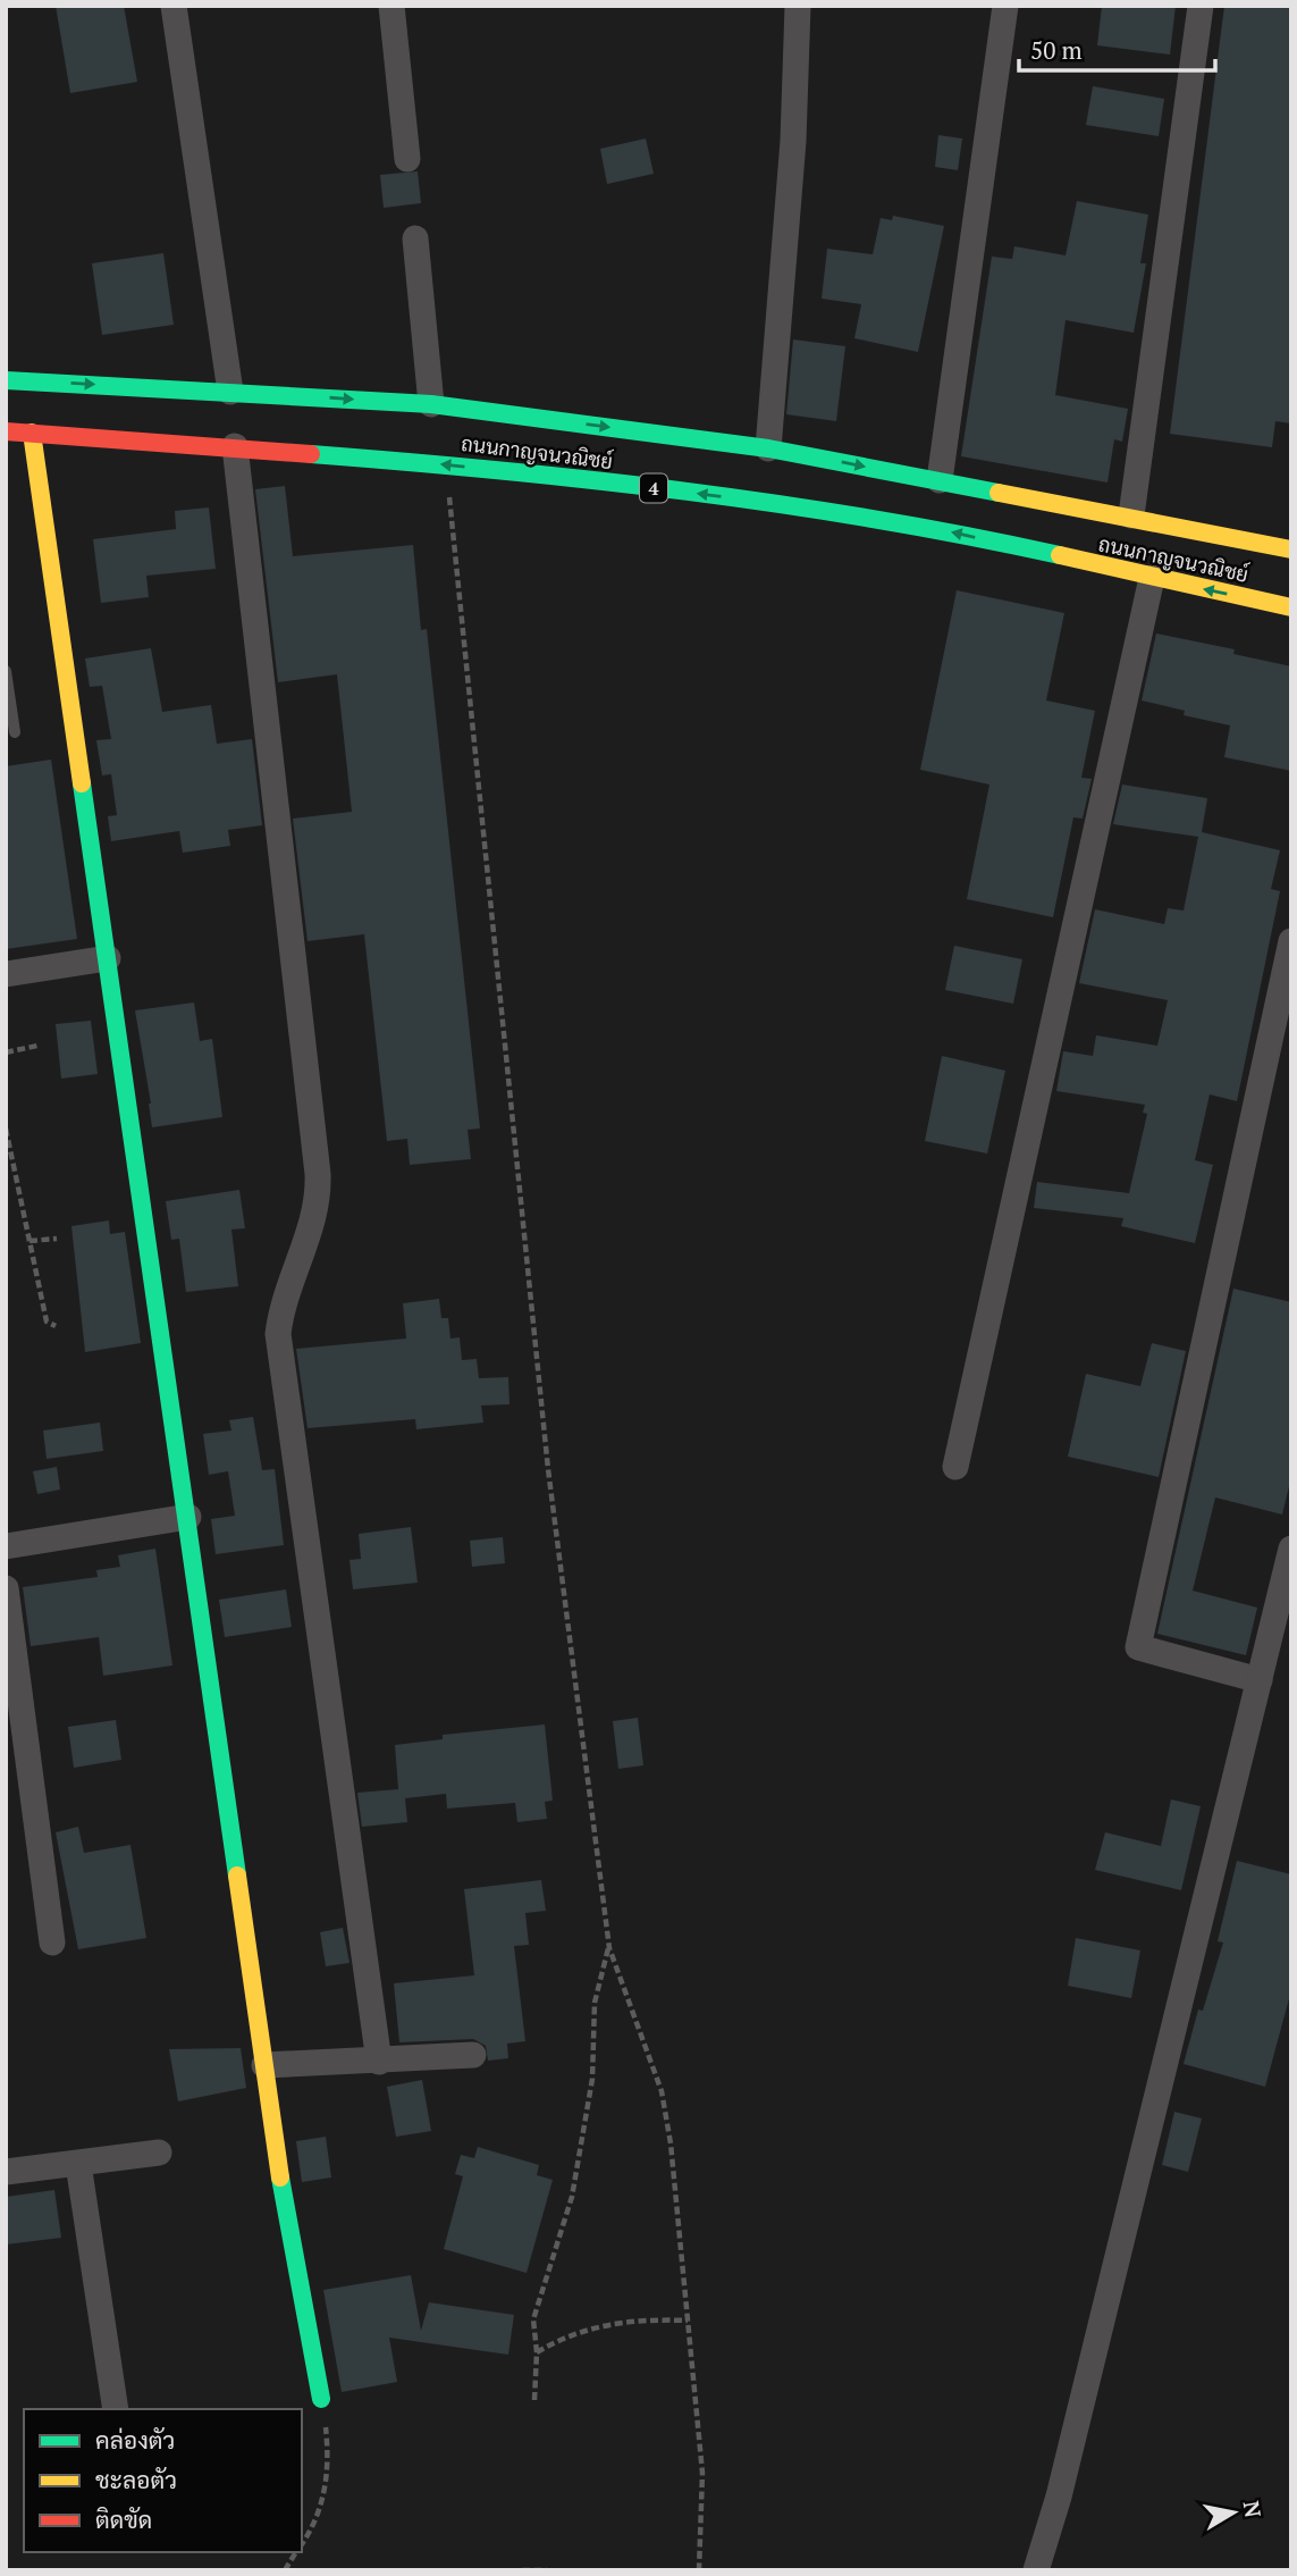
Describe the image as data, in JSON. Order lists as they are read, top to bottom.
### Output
{
  "streets": {
    "main road": ["ถนนกาญจนวณิชย์", "4"]
  },
  "legend": ["คล่องตัว", "ชะลอตัว", "ติดขัด"],
  "scale_bar": "50 m",
  "north": "right"
}
